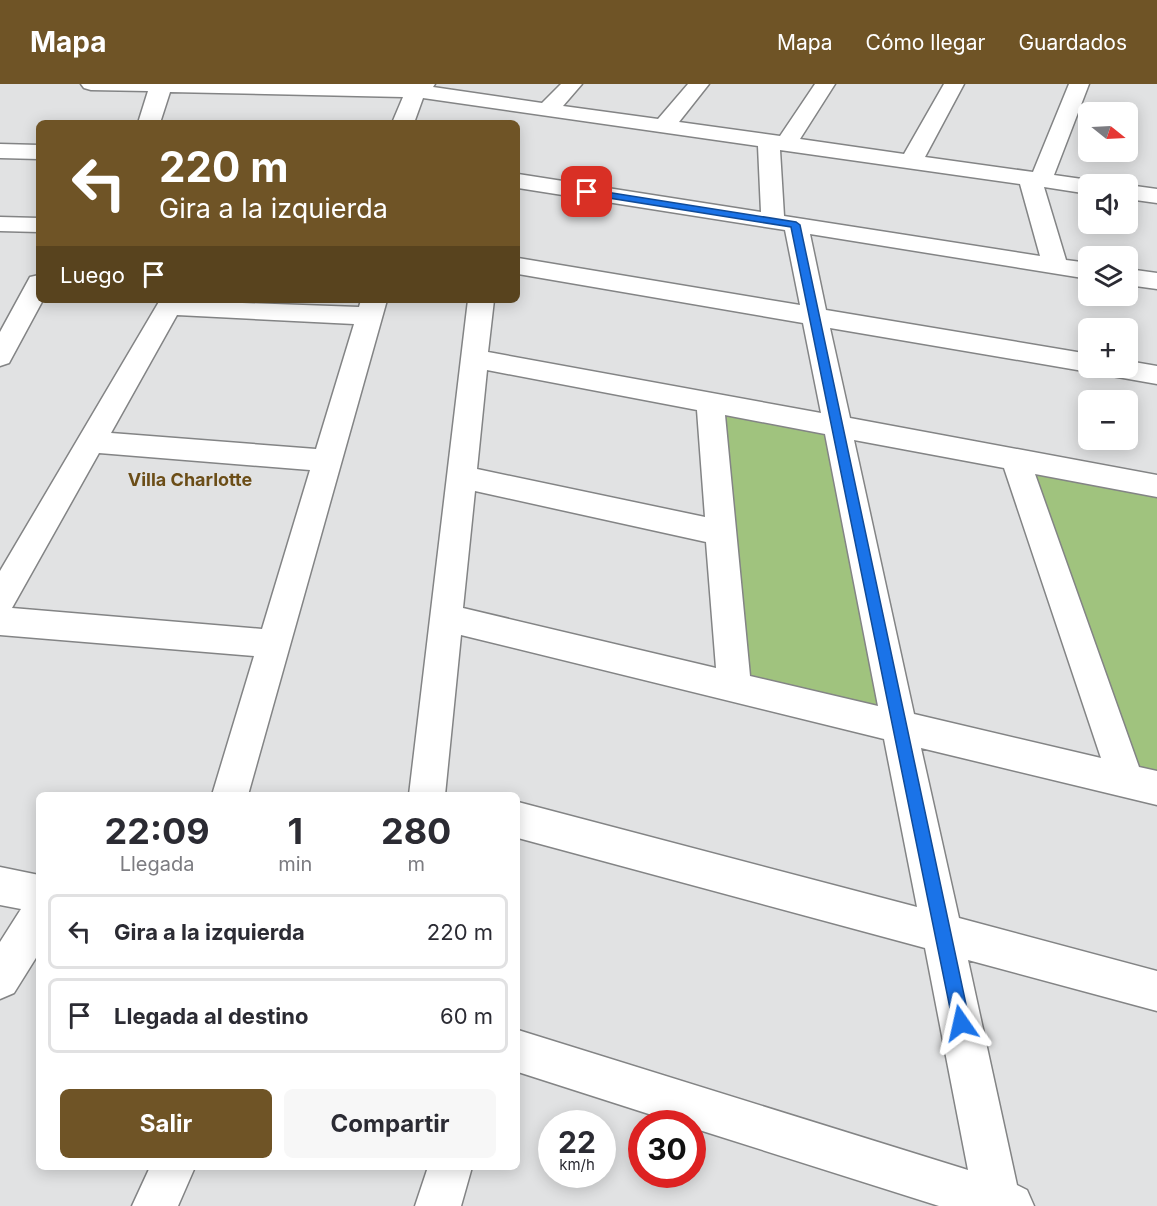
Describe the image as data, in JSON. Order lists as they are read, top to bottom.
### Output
{
  "districts": ["Villa Charlotte"],
  "north": "right",
  "page": {
    "header": "Mapa",
    "nav": ["Mapa", "Cómo llegar", "Guardados"],
    "map_buttons": ["+", "−"],
    "turn": ["220 m", "Gira a la izquierda"],
    "then": "Luego",
    "eta": [
      "22:09",
      "Llegada",
      "1",
      "min",
      "280",
      "m"
    ],
    "list": [
      {
        "name": "Gira a la izquierda",
        "value": "220 m"
      },
      {
        "name": "Llegada al destino",
        "value": "60 m"
      }
    ],
    "buttons": ["Salir", "Compartir"],
    "speed": "22 km/h",
    "limit": "30"
  }
}
